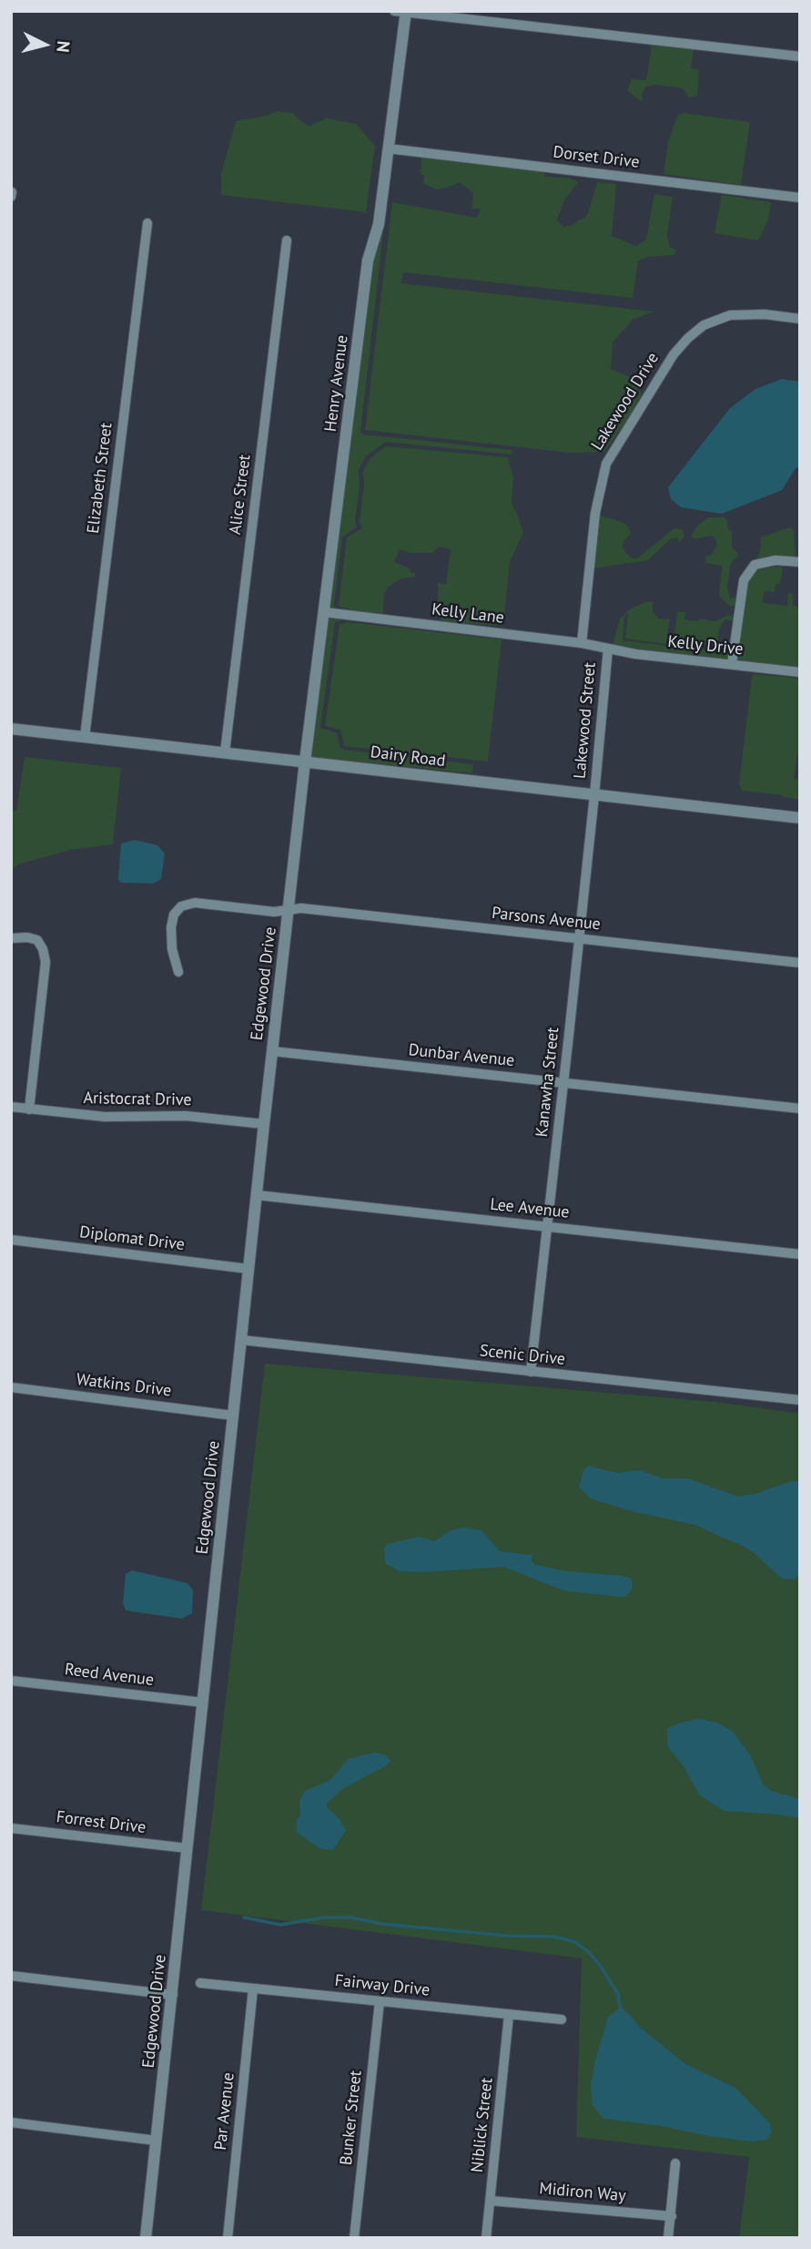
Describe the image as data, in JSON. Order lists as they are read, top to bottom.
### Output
{
  "streets": {
    "street": [
      "Dorset Drive",
      "Henry Avenue",
      "Lakewood Drive",
      "Elizabeth Street",
      "Alice Street",
      "Kelly Lane",
      "Kelly Drive",
      "Lakewood Street",
      "Dairy Road",
      "Parsons Avenue",
      "Edgewood Drive",
      "Dunbar Avenue",
      "Kanawha Street",
      "Aristocrat Drive",
      "Lee Avenue",
      "Diplomat Drive",
      "Scenic Drive",
      "Watkins Drive",
      "Reed Avenue",
      "Forrest Drive",
      "Fairway Drive",
      "Par Avenue",
      "Bunker Street",
      "Niblick Street",
      "Midiron Way"
    ]
  },
  "crossings": [
    ["Dorset Drive", "Henry Avenue"],
    ["Henry Avenue", "Kelly Lane"],
    ["Henry Avenue", "Dairy Road"],
    ["Henry Avenue", "Edgewood Drive"],
    ["Lakewood Drive", "Kelly Lane"],
    ["Elizabeth Street", "Dairy Road"],
    ["Alice Street", "Dairy Road"],
    ["Kelly Lane", "Kelly Drive"],
    ["Kelly Lane", "Lakewood Street"],
    ["Kelly Drive", "Lakewood Street"],
    ["Lakewood Street", "Dairy Road"],
    ["Lakewood Street", "Kanawha Street"],
    ["Dairy Road", "Edgewood Drive"],
    ["Dairy Road", "Kanawha Street"],
    ["Parsons Avenue", "Edgewood Drive"],
    ["Parsons Avenue", "Kanawha Street"],
    ["Edgewood Drive", "Dunbar Avenue"],
    ["Edgewood Drive", "Aristocrat Drive"],
    ["Edgewood Drive", "Lee Avenue"],
    ["Edgewood Drive", "Diplomat Drive"],
    ["Edgewood Drive", "Scenic Drive"],
    ["Edgewood Drive", "Watkins Drive"],
    ["Edgewood Drive", "Reed Avenue"],
    ["Edgewood Drive", "Forrest Drive"],
    ["Dunbar Avenue", "Kanawha Street"],
    ["Kanawha Street", "Lee Avenue"],
    ["Kanawha Street", "Scenic Drive"],
    ["Fairway Drive", "Par Avenue"],
    ["Fairway Drive", "Bunker Street"],
    ["Fairway Drive", "Niblick Street"],
    ["Niblick Street", "Midiron Way"]
  ],
  "north": "right"
}
